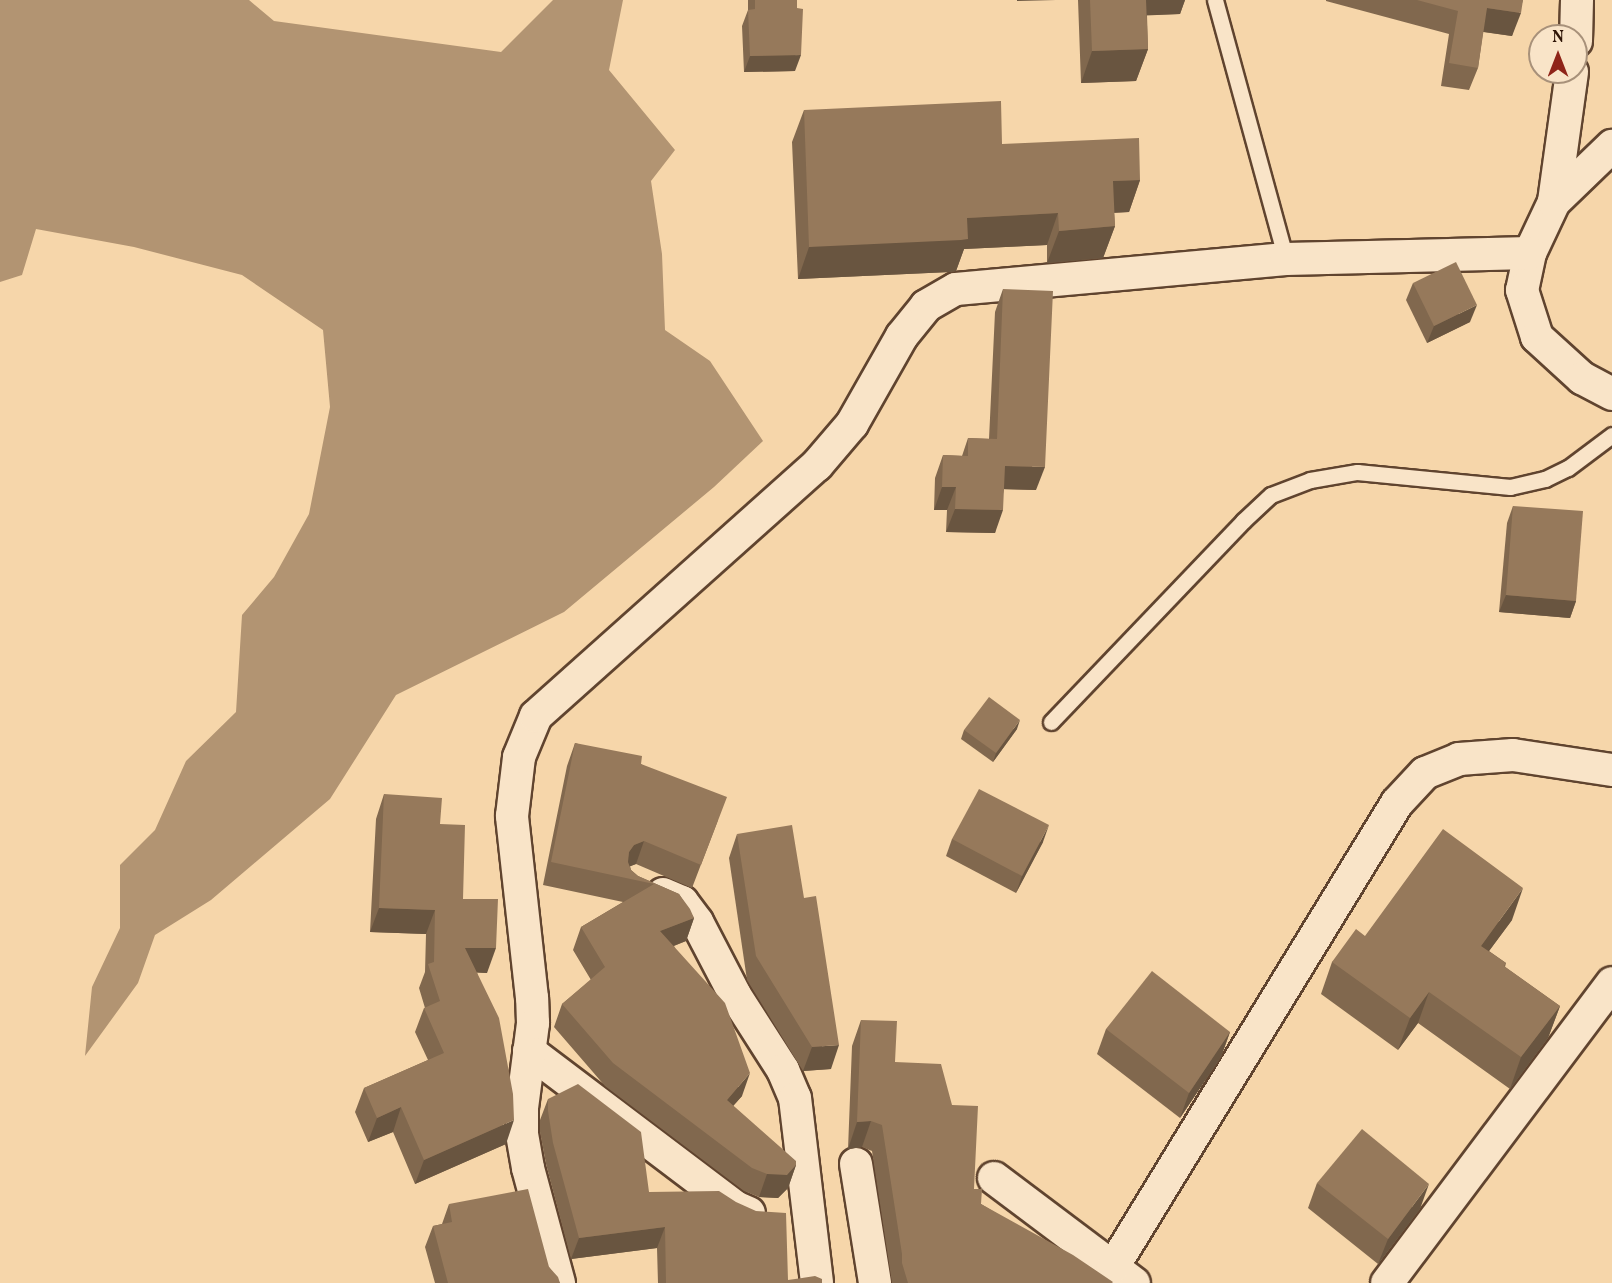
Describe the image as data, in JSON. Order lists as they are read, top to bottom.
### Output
{
  "north": "top"
}
